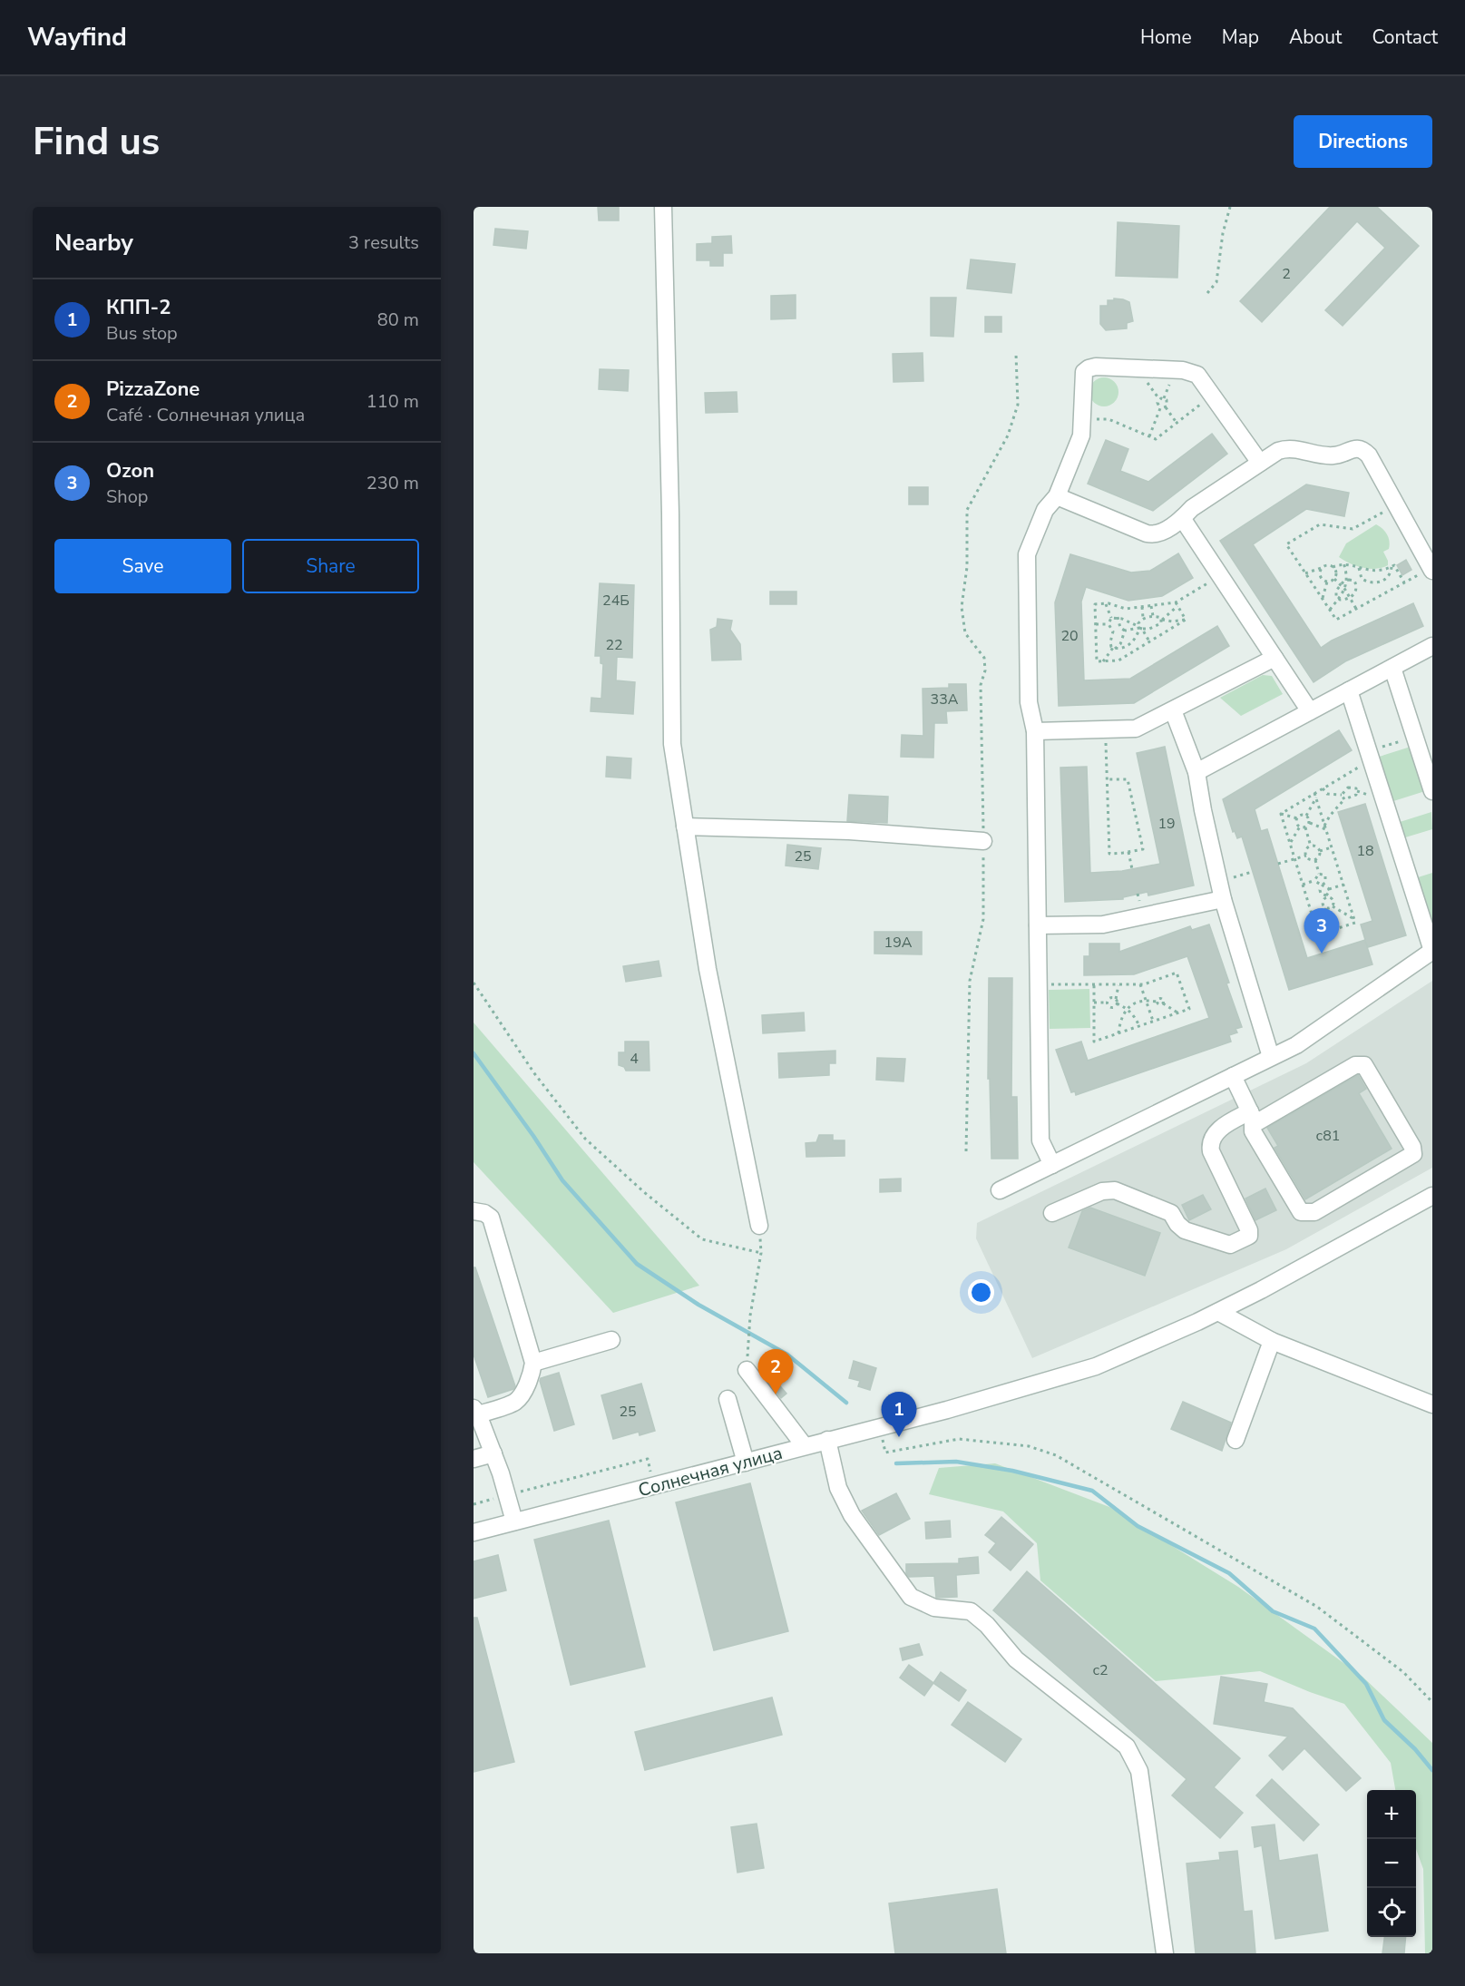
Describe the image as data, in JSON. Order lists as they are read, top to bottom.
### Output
{
  "streets": {
    "street": ["Солнечная улица"]
  },
  "house_numbers": [
    "2",
    "24Б",
    "20",
    "22",
    "33А",
    "19",
    "18",
    "25",
    "19А",
    "4",
    "с81",
    "25",
    "с2"
  ],
  "page": {
    "header": "Wayfind",
    "nav": [
      "Home",
      "Map",
      "About",
      "Contact"
    ],
    "buttons": [
      "Directions",
      ["Save", "Share"]
    ],
    "title": "Find us",
    "heading": ["Nearby", "3 results"],
    "list": [
      {
        "mark": "1",
        "name": "КПП-2",
        "note": "Bus stop",
        "value": "80 m"
      },
      {
        "mark": "2",
        "name": "PizzaZone",
        "note": "Café · Солнечная улица",
        "value": "110 m"
      },
      {
        "mark": "3",
        "name": "Ozon",
        "note": "Shop",
        "value": "230 m"
      }
    ],
    "pins": ["3", "2", "1"],
    "map_buttons": ["+", "−"]
  }
}
